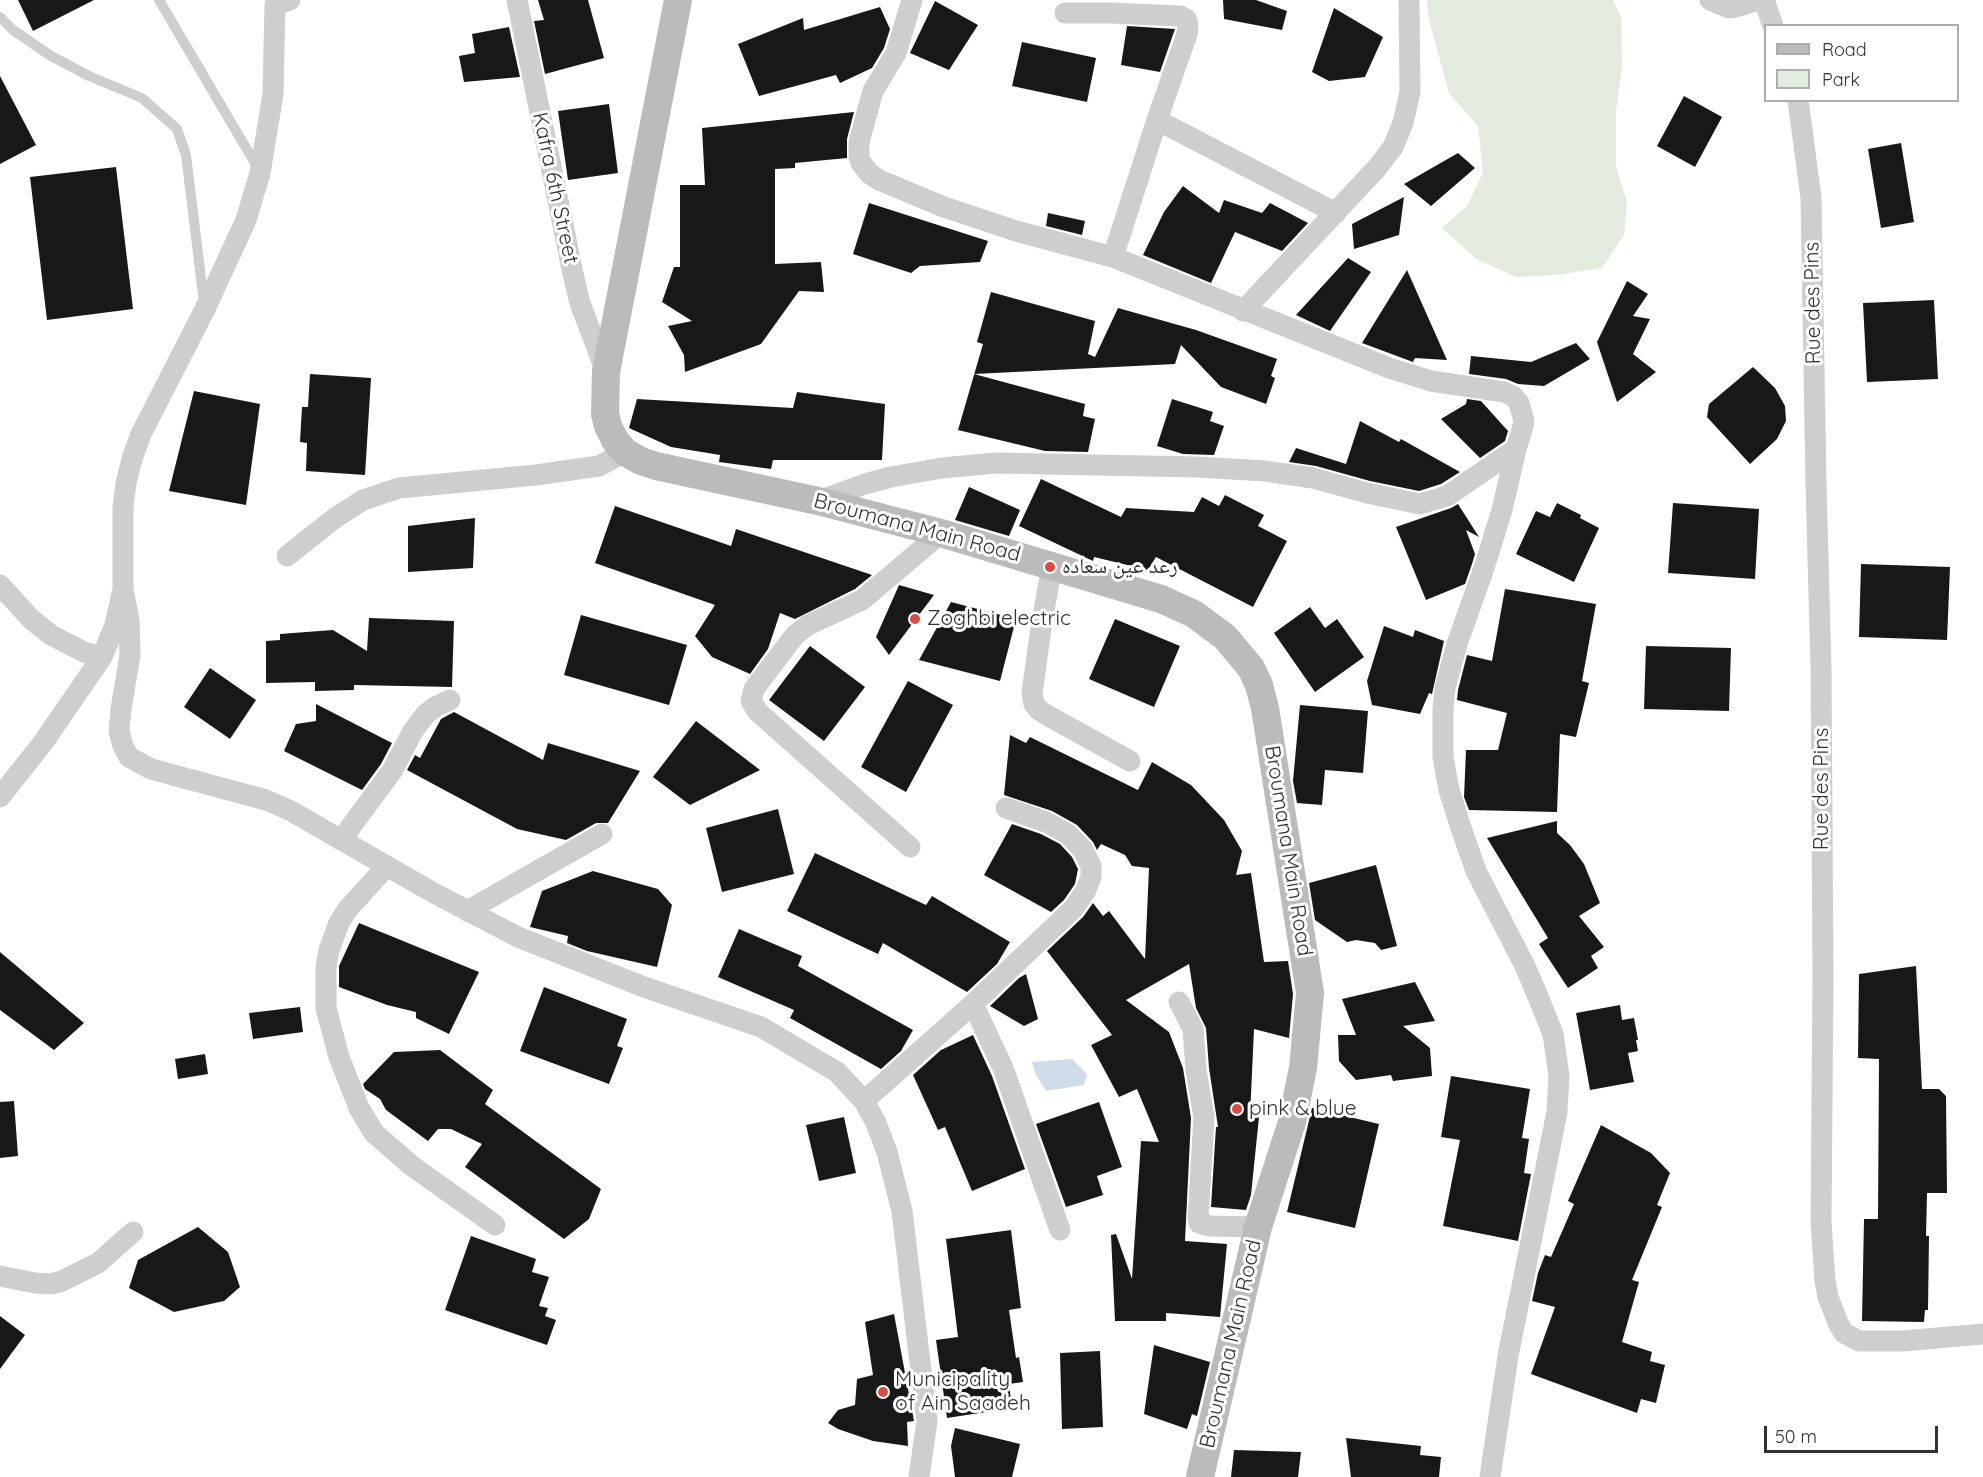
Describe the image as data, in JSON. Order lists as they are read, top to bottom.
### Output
{
  "streets": {
    "main road": ["Broumana Main Road"],
    "street": ["Kafra 6th Street", "Rue des Pins"]
  },
  "places": [
    "رعد عين سعاده",
    "Zoghbi electric",
    "pink & blue",
    "Municipality of Ain Saadeh"
  ],
  "legend": ["Road", "Park"],
  "scale_bar": "50 m"
}
